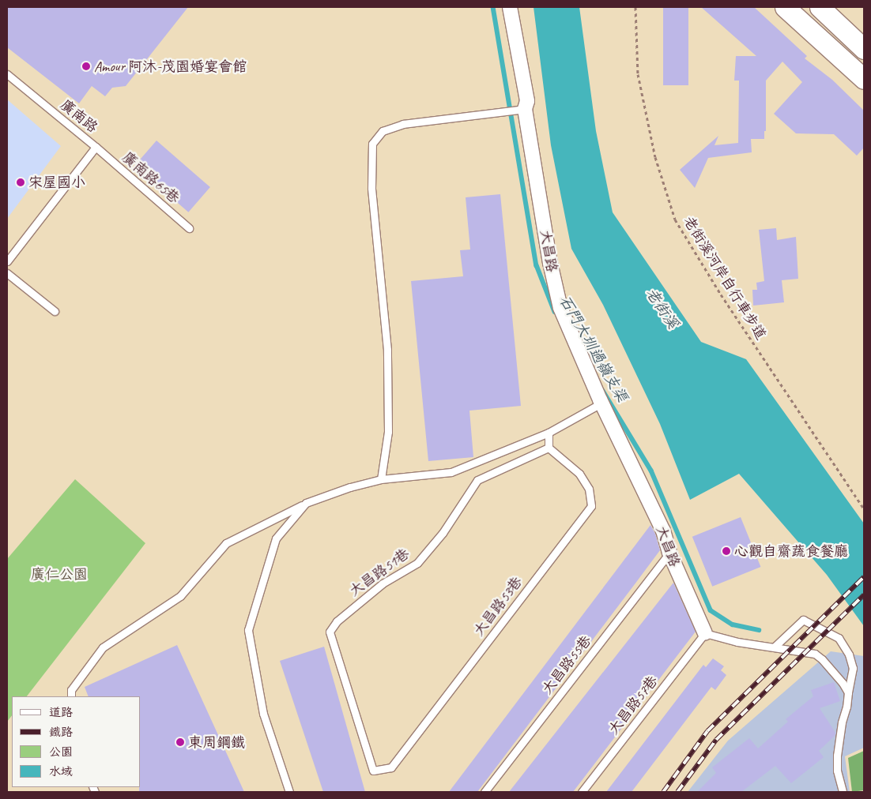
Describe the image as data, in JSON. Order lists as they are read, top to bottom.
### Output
{
  "streets": {
    "street": ["大昌路"],
    "lane": [
      "廣南路",
      "廣南路65巷",
      "大昌路51巷",
      "大昌路53巷",
      "大昌路55巷",
      "大昌路57巷"
    ],
    "path": ["老街溪河岸自行車步道"]
  },
  "crossings": [
    ["廣南路", "廣南路65巷"],
    ["大昌路", "大昌路55巷"],
    ["大昌路", "大昌路57巷"],
    ["大昌路51巷", "大昌路53巷"]
  ],
  "water": ["老街溪", "石門大圳過嶺支渠"],
  "parks": ["廣仁公園"],
  "places": [
    "Amour 阿沐-茂園婚宴會館",
    "宋屋國小",
    "心觀自齋蔬食餐廳",
    "東周鋼鐵"
  ],
  "legend": [
    "道路",
    "鐵路",
    "公園",
    "水域"
  ]
}
